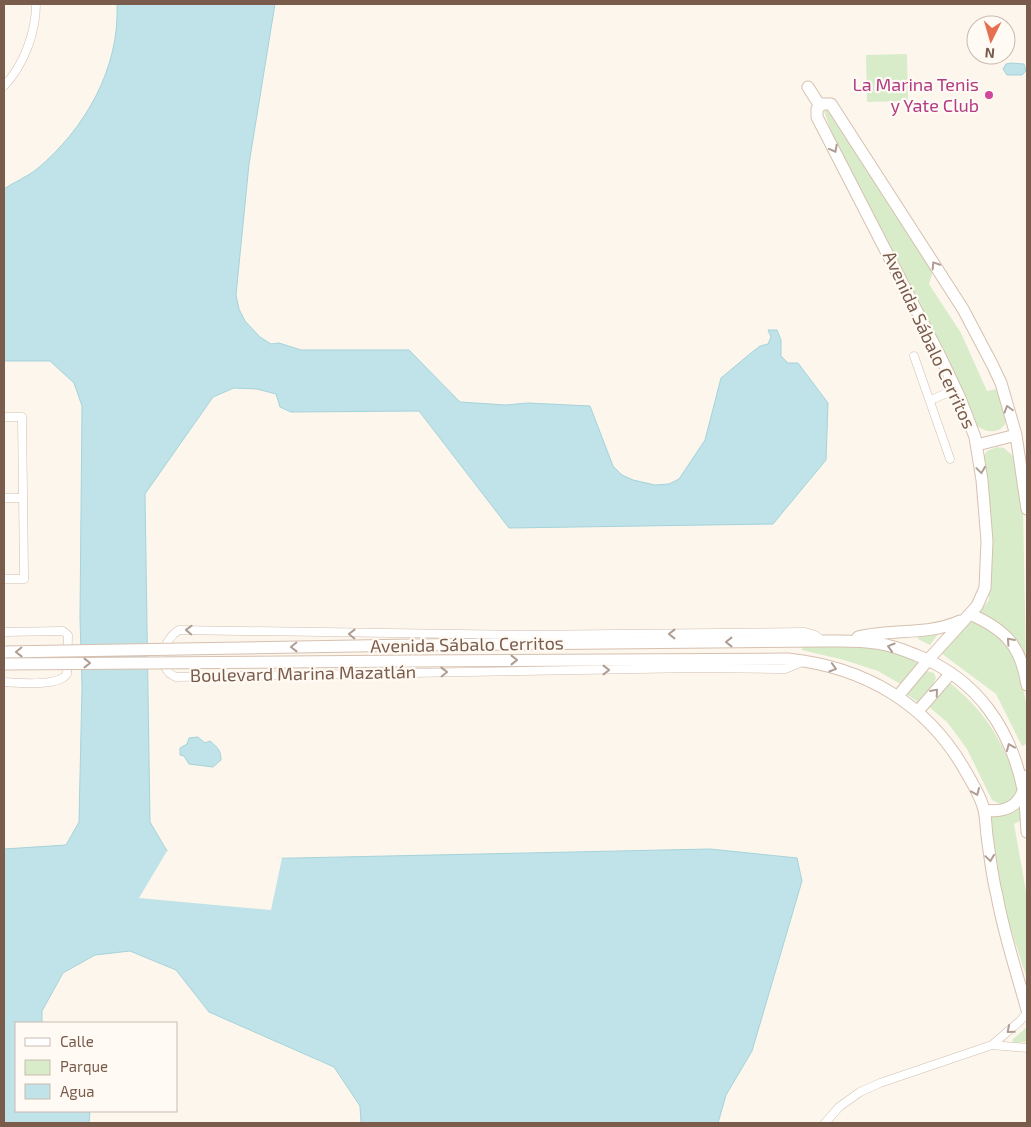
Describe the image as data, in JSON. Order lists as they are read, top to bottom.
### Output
{
  "streets": {
    "main road": ["Avenida Sábalo Cerritos"],
    "street": ["Boulevard Marina Mazatlán"]
  },
  "crossings": [
    ["Avenida Sábalo Cerritos", "Boulevard Marina Mazatlán"]
  ],
  "places": ["La Marina Tenis y Yate Club"],
  "legend": ["Calle", "Parque", "Agua"],
  "north": "bottom"
}
